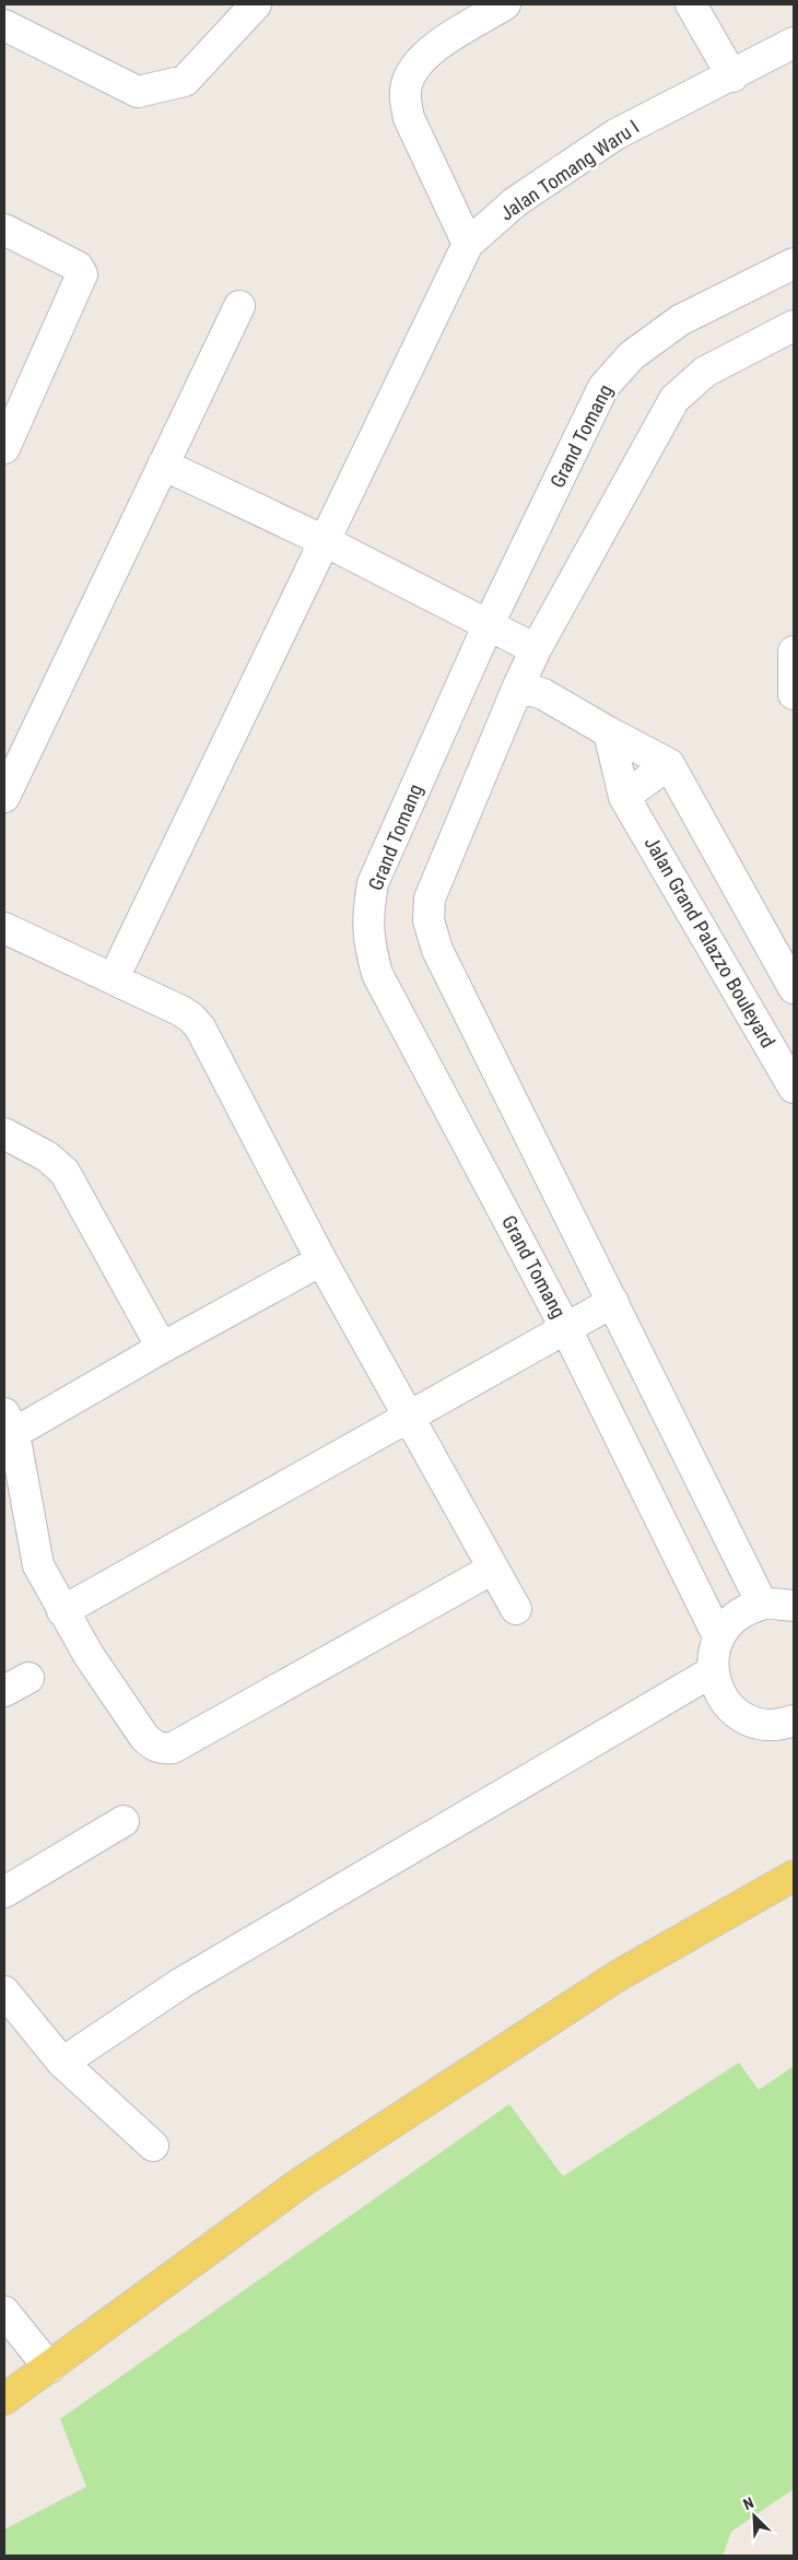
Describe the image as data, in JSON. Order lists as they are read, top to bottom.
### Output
{
  "streets": {
    "street": ["Jalan Tomang Waru I", "Grand Tomang", "Jalan Grand Palazzo Bouleyard"]
  },
  "north": "top left"
}
